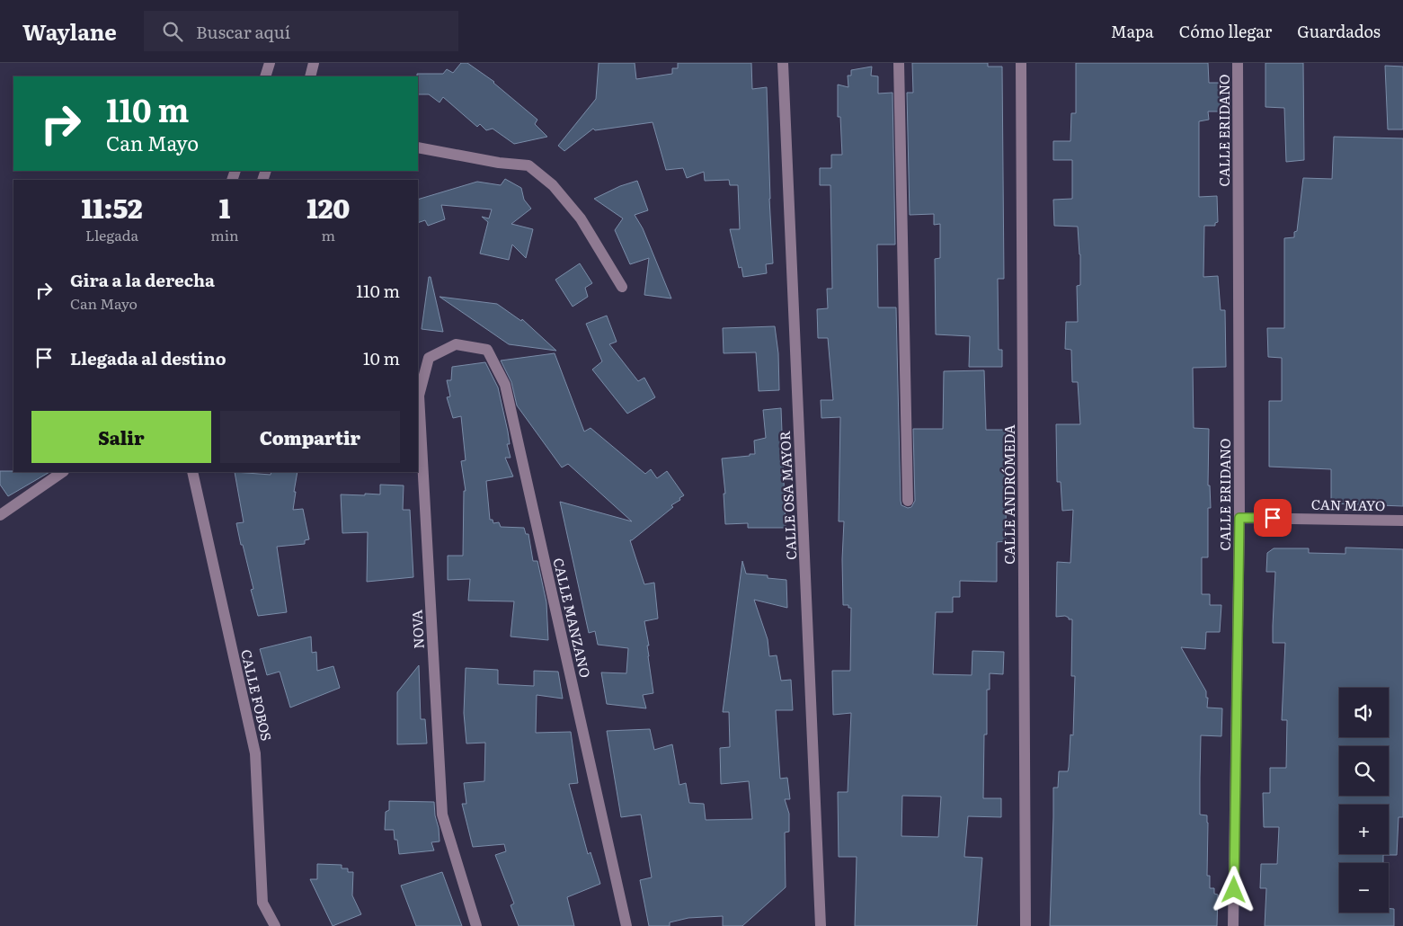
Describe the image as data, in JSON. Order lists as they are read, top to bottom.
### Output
{
  "streets": {
    "street": [
      "CALLE ERIDANO",
      "CALLE ANDRÓMEDA",
      "CALLE OSA MAYOR",
      "CAN MAYO",
      "CALLE MANZANO",
      "NOVA",
      "CALLE FOBOS"
    ]
  },
  "crossings": [
    ["CALLE ERIDANO", "CAN MAYO"],
    ["CALLE MANZANO", "NOVA"]
  ],
  "page": {
    "header": "Waylane",
    "search": "Buscar aquí",
    "nav": ["Mapa", "Cómo llegar", "Guardados"],
    "turn": ["110 m", "Can Mayo"],
    "eta": [
      "11:52",
      "Llegada",
      "1",
      "min",
      "120",
      "m"
    ],
    "list": [
      {
        "name": "Gira a la derecha",
        "note": "Can Mayo",
        "value": "110 m"
      },
      {
        "name": "Llegada al destino",
        "value": "10 m"
      }
    ],
    "buttons": ["Salir", "Compartir"],
    "map_buttons": ["+", "−"]
  }
}
